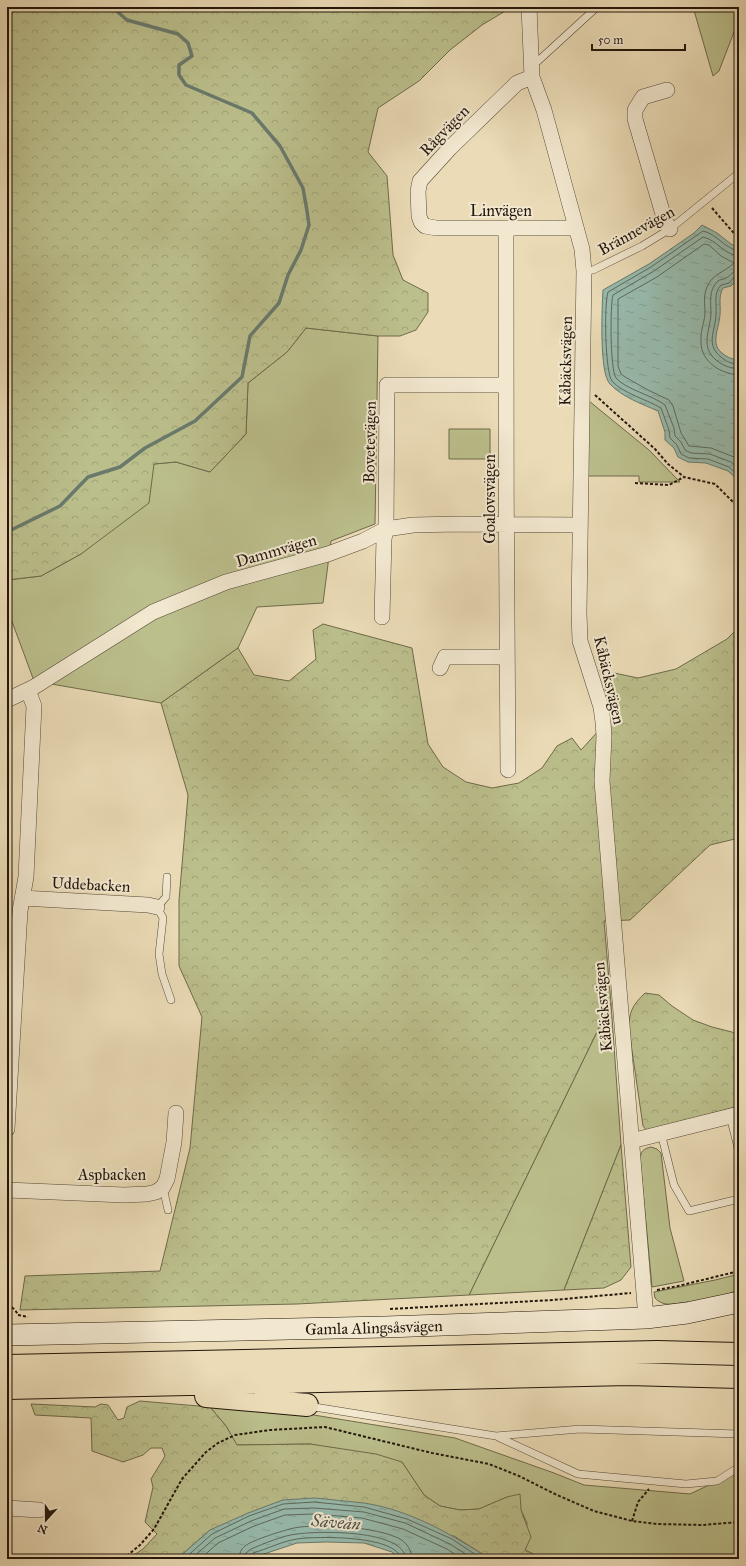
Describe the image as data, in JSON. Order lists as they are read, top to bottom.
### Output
{
  "streets": {
    "street": [
      "Rågvägen",
      "Linvägen",
      "Kåbäcksvägen",
      "Bovetevägen",
      "Goalovsvägen",
      "Dammvägen",
      "Uddebacken",
      "Aspbacken",
      "Gamla Alingsåsvägen"
    ],
    "lane": ["Brännevägen"]
  },
  "crossings": [
    ["Rågvägen", "Linvägen"],
    ["Rågvägen", "Kåbäcksvägen"],
    ["Linvägen", "Kåbäcksvägen"],
    ["Linvägen", "Goalovsvägen"],
    ["Brännevägen", "Kåbäcksvägen"],
    ["Kåbäcksvägen", "Dammvägen"],
    ["Kåbäcksvägen", "Gamla Alingsåsvägen"],
    ["Bovetevägen", "Goalovsvägen"],
    ["Bovetevägen", "Dammvägen"],
    ["Goalovsvägen", "Dammvägen"]
  ],
  "water": ["Säveån"],
  "scale_bar": "50 m",
  "north": "bottom"
}
